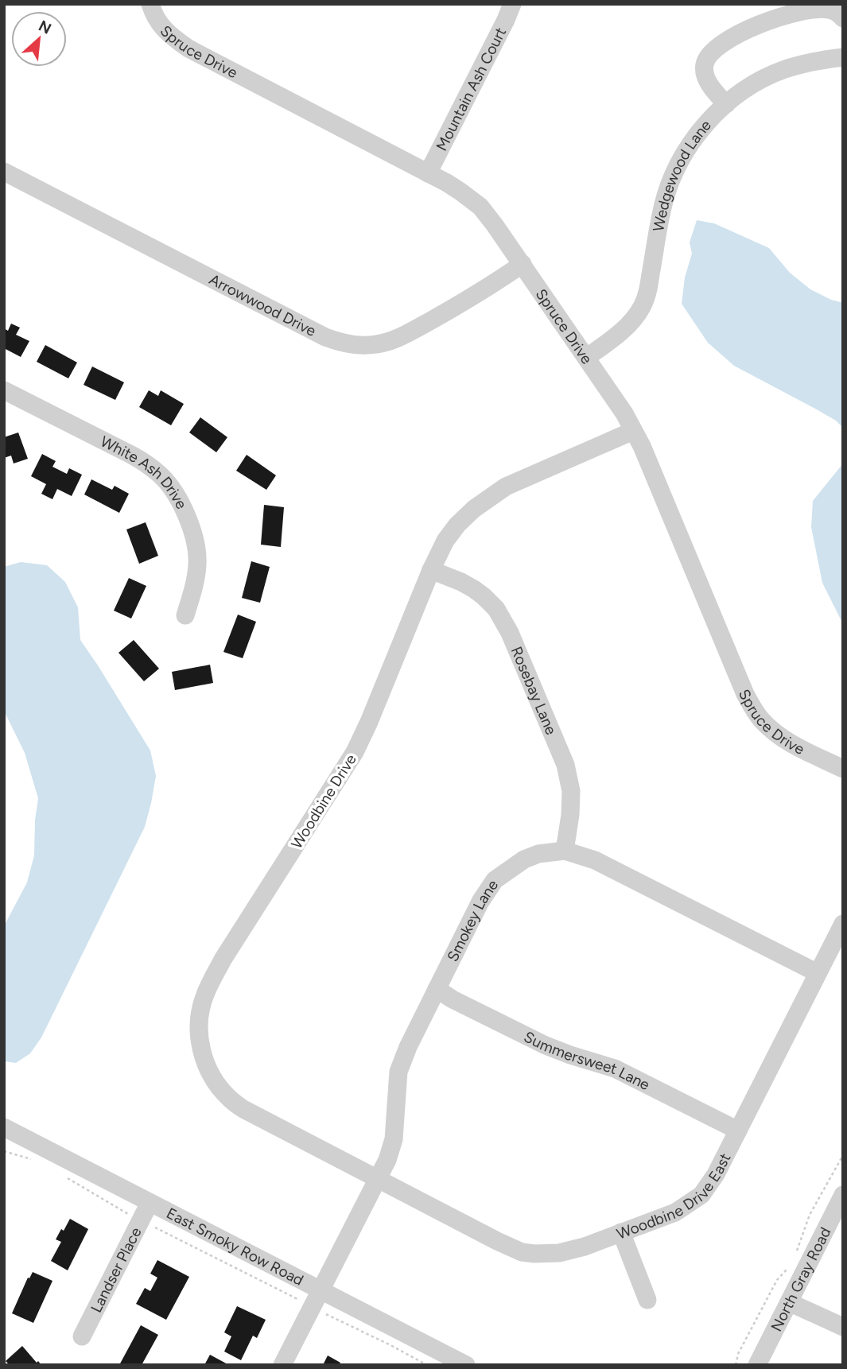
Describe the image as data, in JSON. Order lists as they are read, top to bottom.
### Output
{
  "streets": {
    "street": [
      "Spruce Drive",
      "Mountain Ash Court",
      "Wedgewood Lane",
      "Arrowwood Drive",
      "White Ash Drive",
      "Rosebay Lane",
      "Woodbine Drive",
      "Smokey Lane",
      "Summersweet Lane",
      "Woodbine Drive East",
      "East Smoky Row Road",
      "Landser Place",
      "North Gray Road"
    ]
  },
  "crossings": [
    ["Spruce Drive", "Mountain Ash Court"],
    ["Spruce Drive", "Wedgewood Lane"],
    ["Spruce Drive", "Arrowwood Drive"],
    ["Spruce Drive", "Woodbine Drive"],
    ["Rosebay Lane", "Woodbine Drive"],
    ["Rosebay Lane", "Smokey Lane"],
    ["Woodbine Drive", "Smokey Lane"],
    ["Woodbine Drive", "Woodbine Drive East"],
    ["Smokey Lane", "Summersweet Lane"],
    ["Smokey Lane", "Woodbine Drive East"],
    ["Smokey Lane", "East Smoky Row Road"],
    ["Summersweet Lane", "Woodbine Drive East"],
    ["East Smoky Row Road", "Landser Place"]
  ],
  "north": "top right"
}
